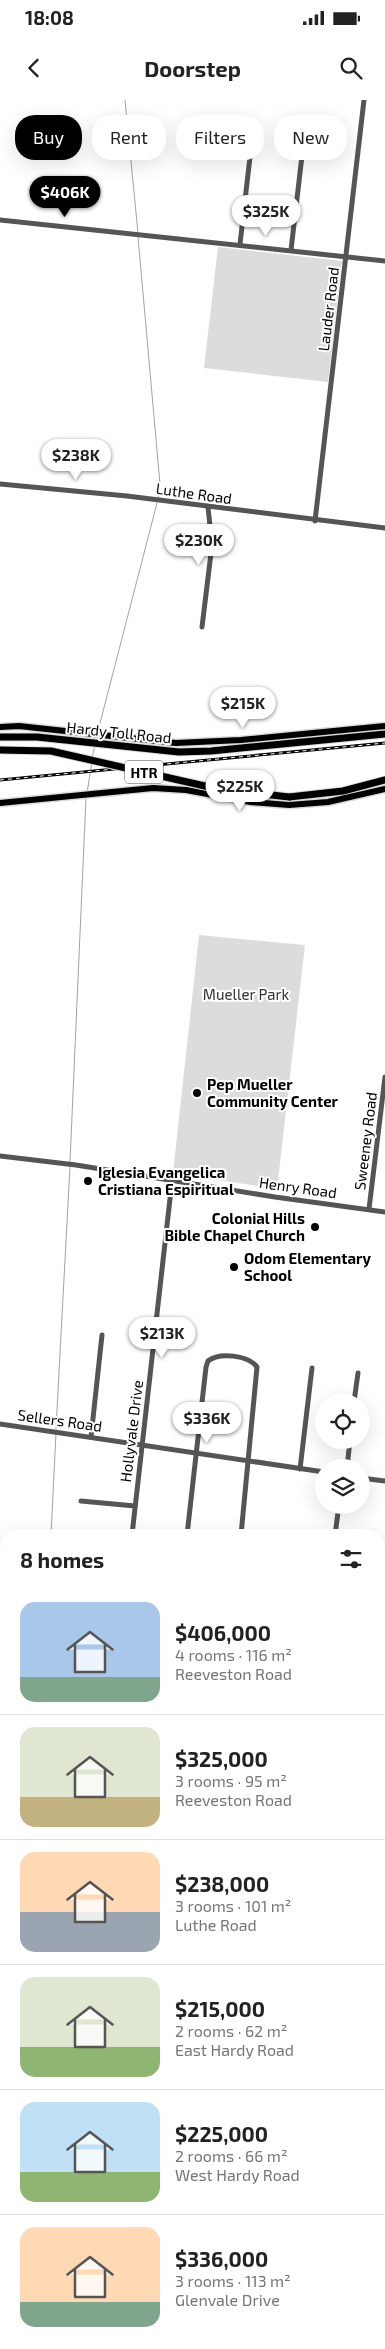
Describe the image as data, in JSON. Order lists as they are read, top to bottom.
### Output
{
  "streets": {
    "highway": ["Hardy Toll Road", "HTR"],
    "street": [
      "Lauder Road",
      "Luthe Road",
      "Sweeney Road",
      "Henry Road",
      "Sellers Road",
      "Hollyvale Drive"
    ]
  },
  "crossings": [
    ["Lauder Road", "Luthe Road"],
    ["Sweeney Road", "Henry Road"],
    ["Henry Road", "Hollyvale Drive"],
    ["Sellers Road", "Hollyvale Drive"]
  ],
  "parks": ["Mueller Park"],
  "places": [
    "Pep Mueller Community Center",
    "Iglesia Evangelica Cristiana Espiritual",
    "Colonial Hills Bible Chapel Church",
    "Odom Elementary School"
  ],
  "page": {
    "status": "18:08",
    "header": "Doorstep",
    "chip": [
      "Buy",
      "Rent",
      "Filters",
      "New"
    ],
    "price": [
      "$406K",
      "$325K",
      "$238K",
      "$230K",
      "$215K",
      "$225K",
      "$213K",
      "$336K"
    ],
    "heading": "8 homes",
    "list": [
      {
        "name": "$406,000",
        "note": "4 rooms · 116 m² · Reeveston Road"
      },
      {
        "name": "$325,000",
        "note": "3 rooms · 95 m² · Reeveston Road"
      },
      {
        "name": "$238,000",
        "note": "3 rooms · 101 m² · Luthe Road"
      },
      {
        "name": "$215,000",
        "note": "2 rooms · 62 m² · East Hardy Road"
      },
      {
        "name": "$225,000",
        "note": "2 rooms · 66 m² · West Hardy Road"
      },
      {
        "name": "$336,000",
        "note": "3 rooms · 113 m² · Glenvale Drive"
      }
    ]
  }
}
